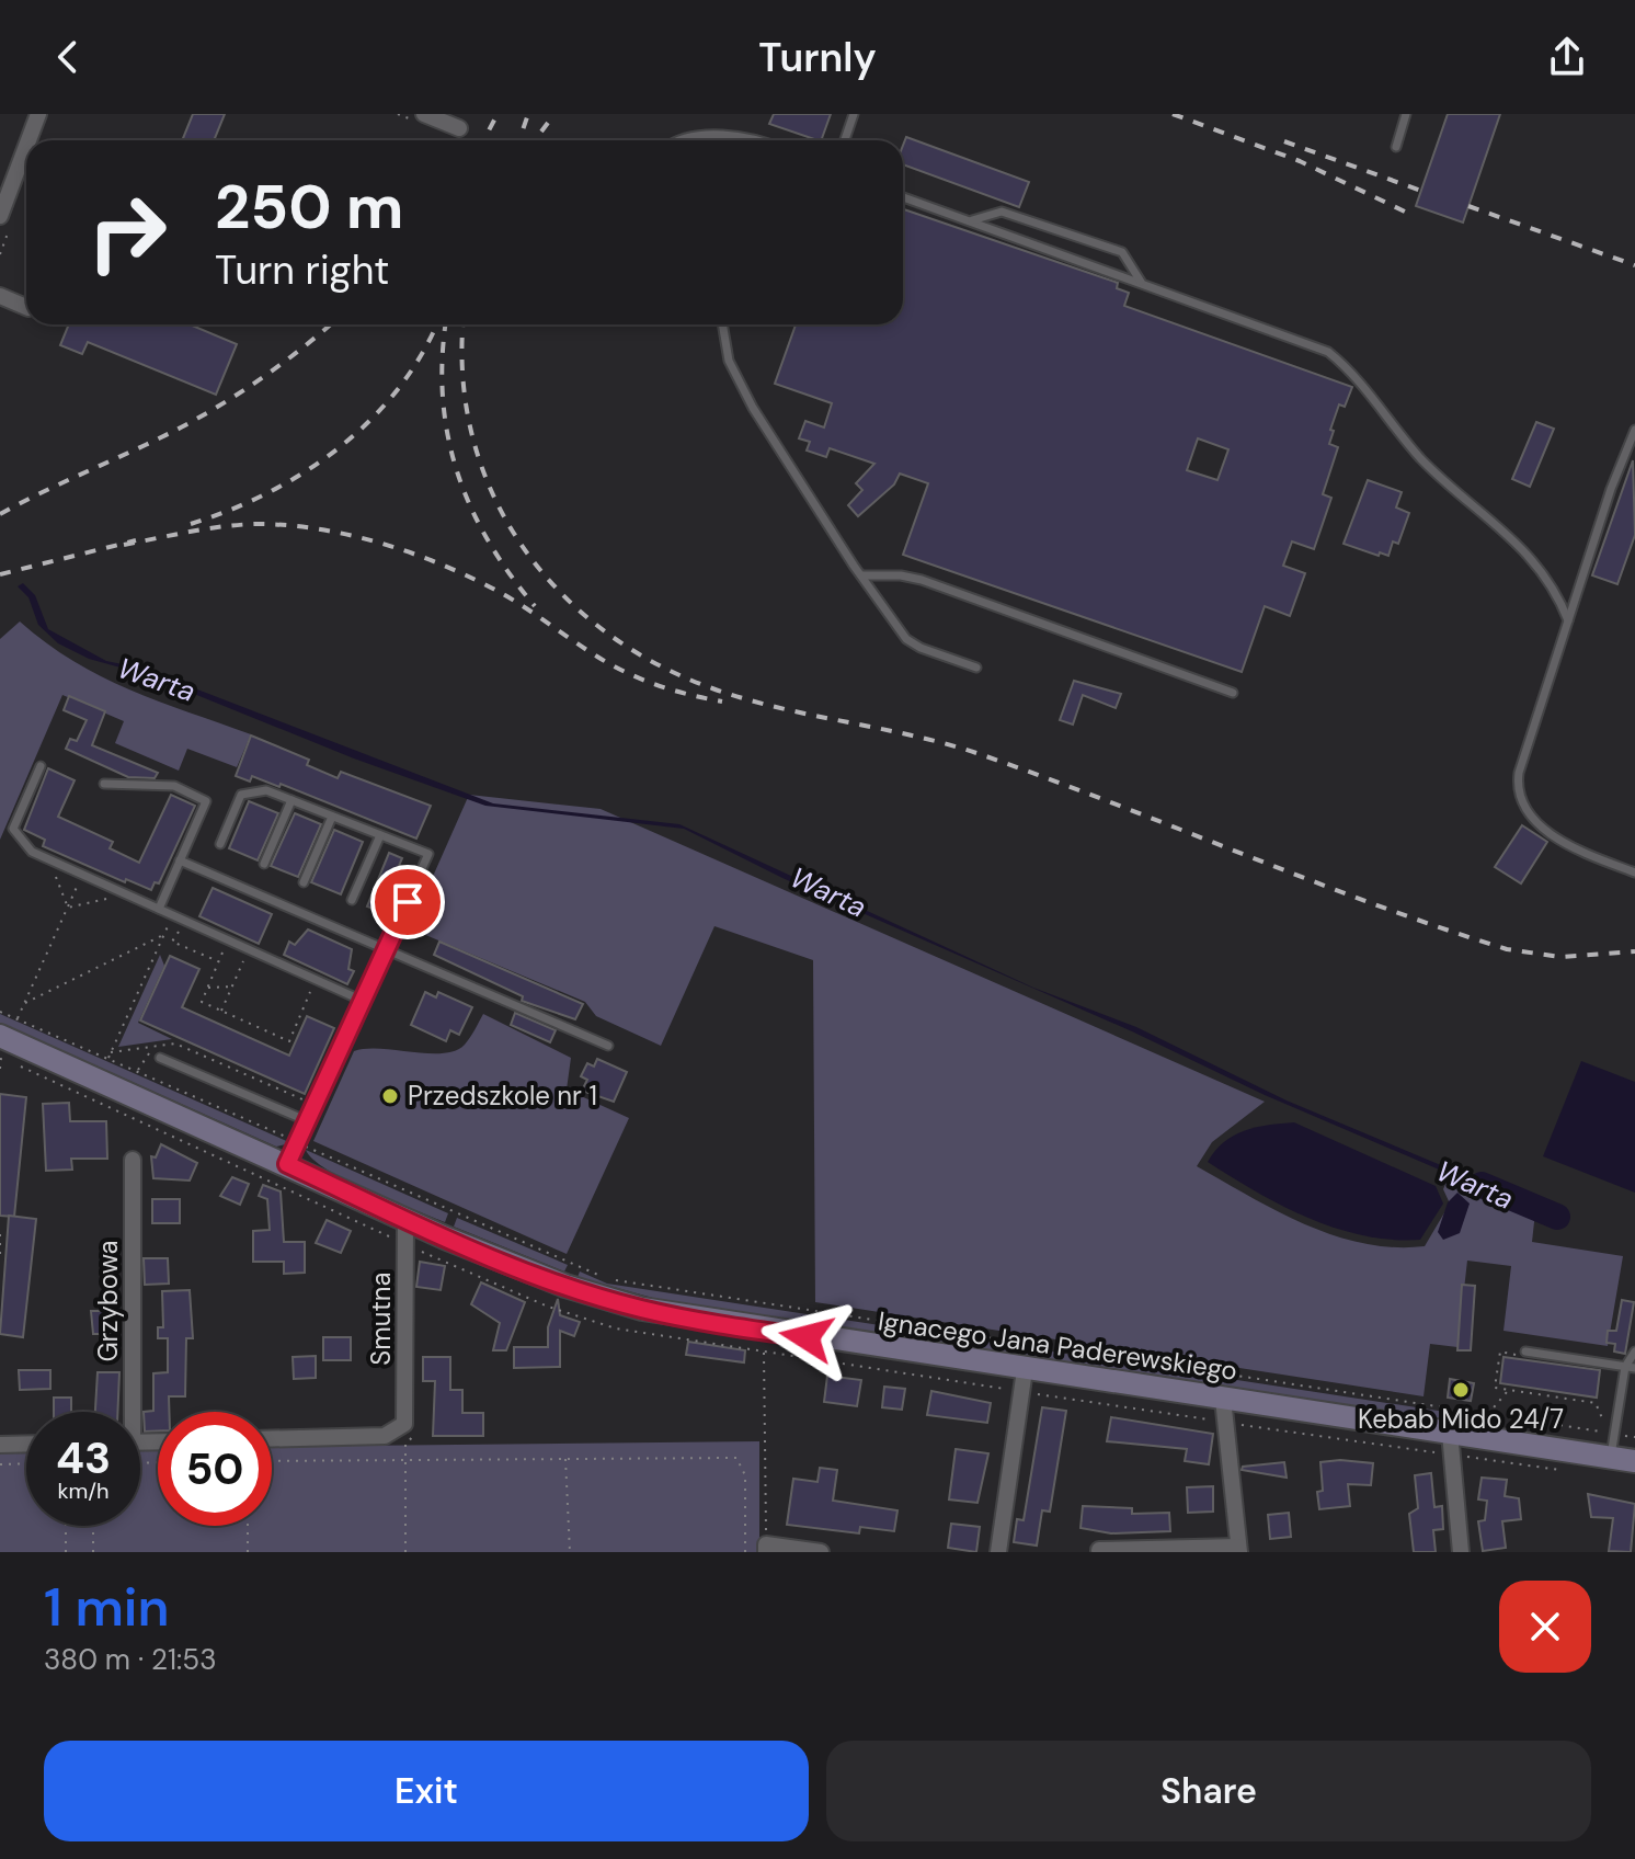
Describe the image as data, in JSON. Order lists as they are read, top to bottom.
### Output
{
  "streets": {
    "main road": ["Ignacego Jana Paderewskiego"],
    "street": ["Grzybowa", "Smutna"]
  },
  "crossings": [
    ["Smutna", "Ignacego Jana Paderewskiego"]
  ],
  "water": ["Warta"],
  "places": ["Przedszkole nr 1", "Kebab Mido 24/7"],
  "page": {
    "header": "Turnly",
    "turn": ["250 m", "Turn right"],
    "speed": "43 km/h",
    "limit": "50",
    "heading": ["1 min", "380 m · 21:53"],
    "buttons": ["Exit", "Share"]
  }
}
